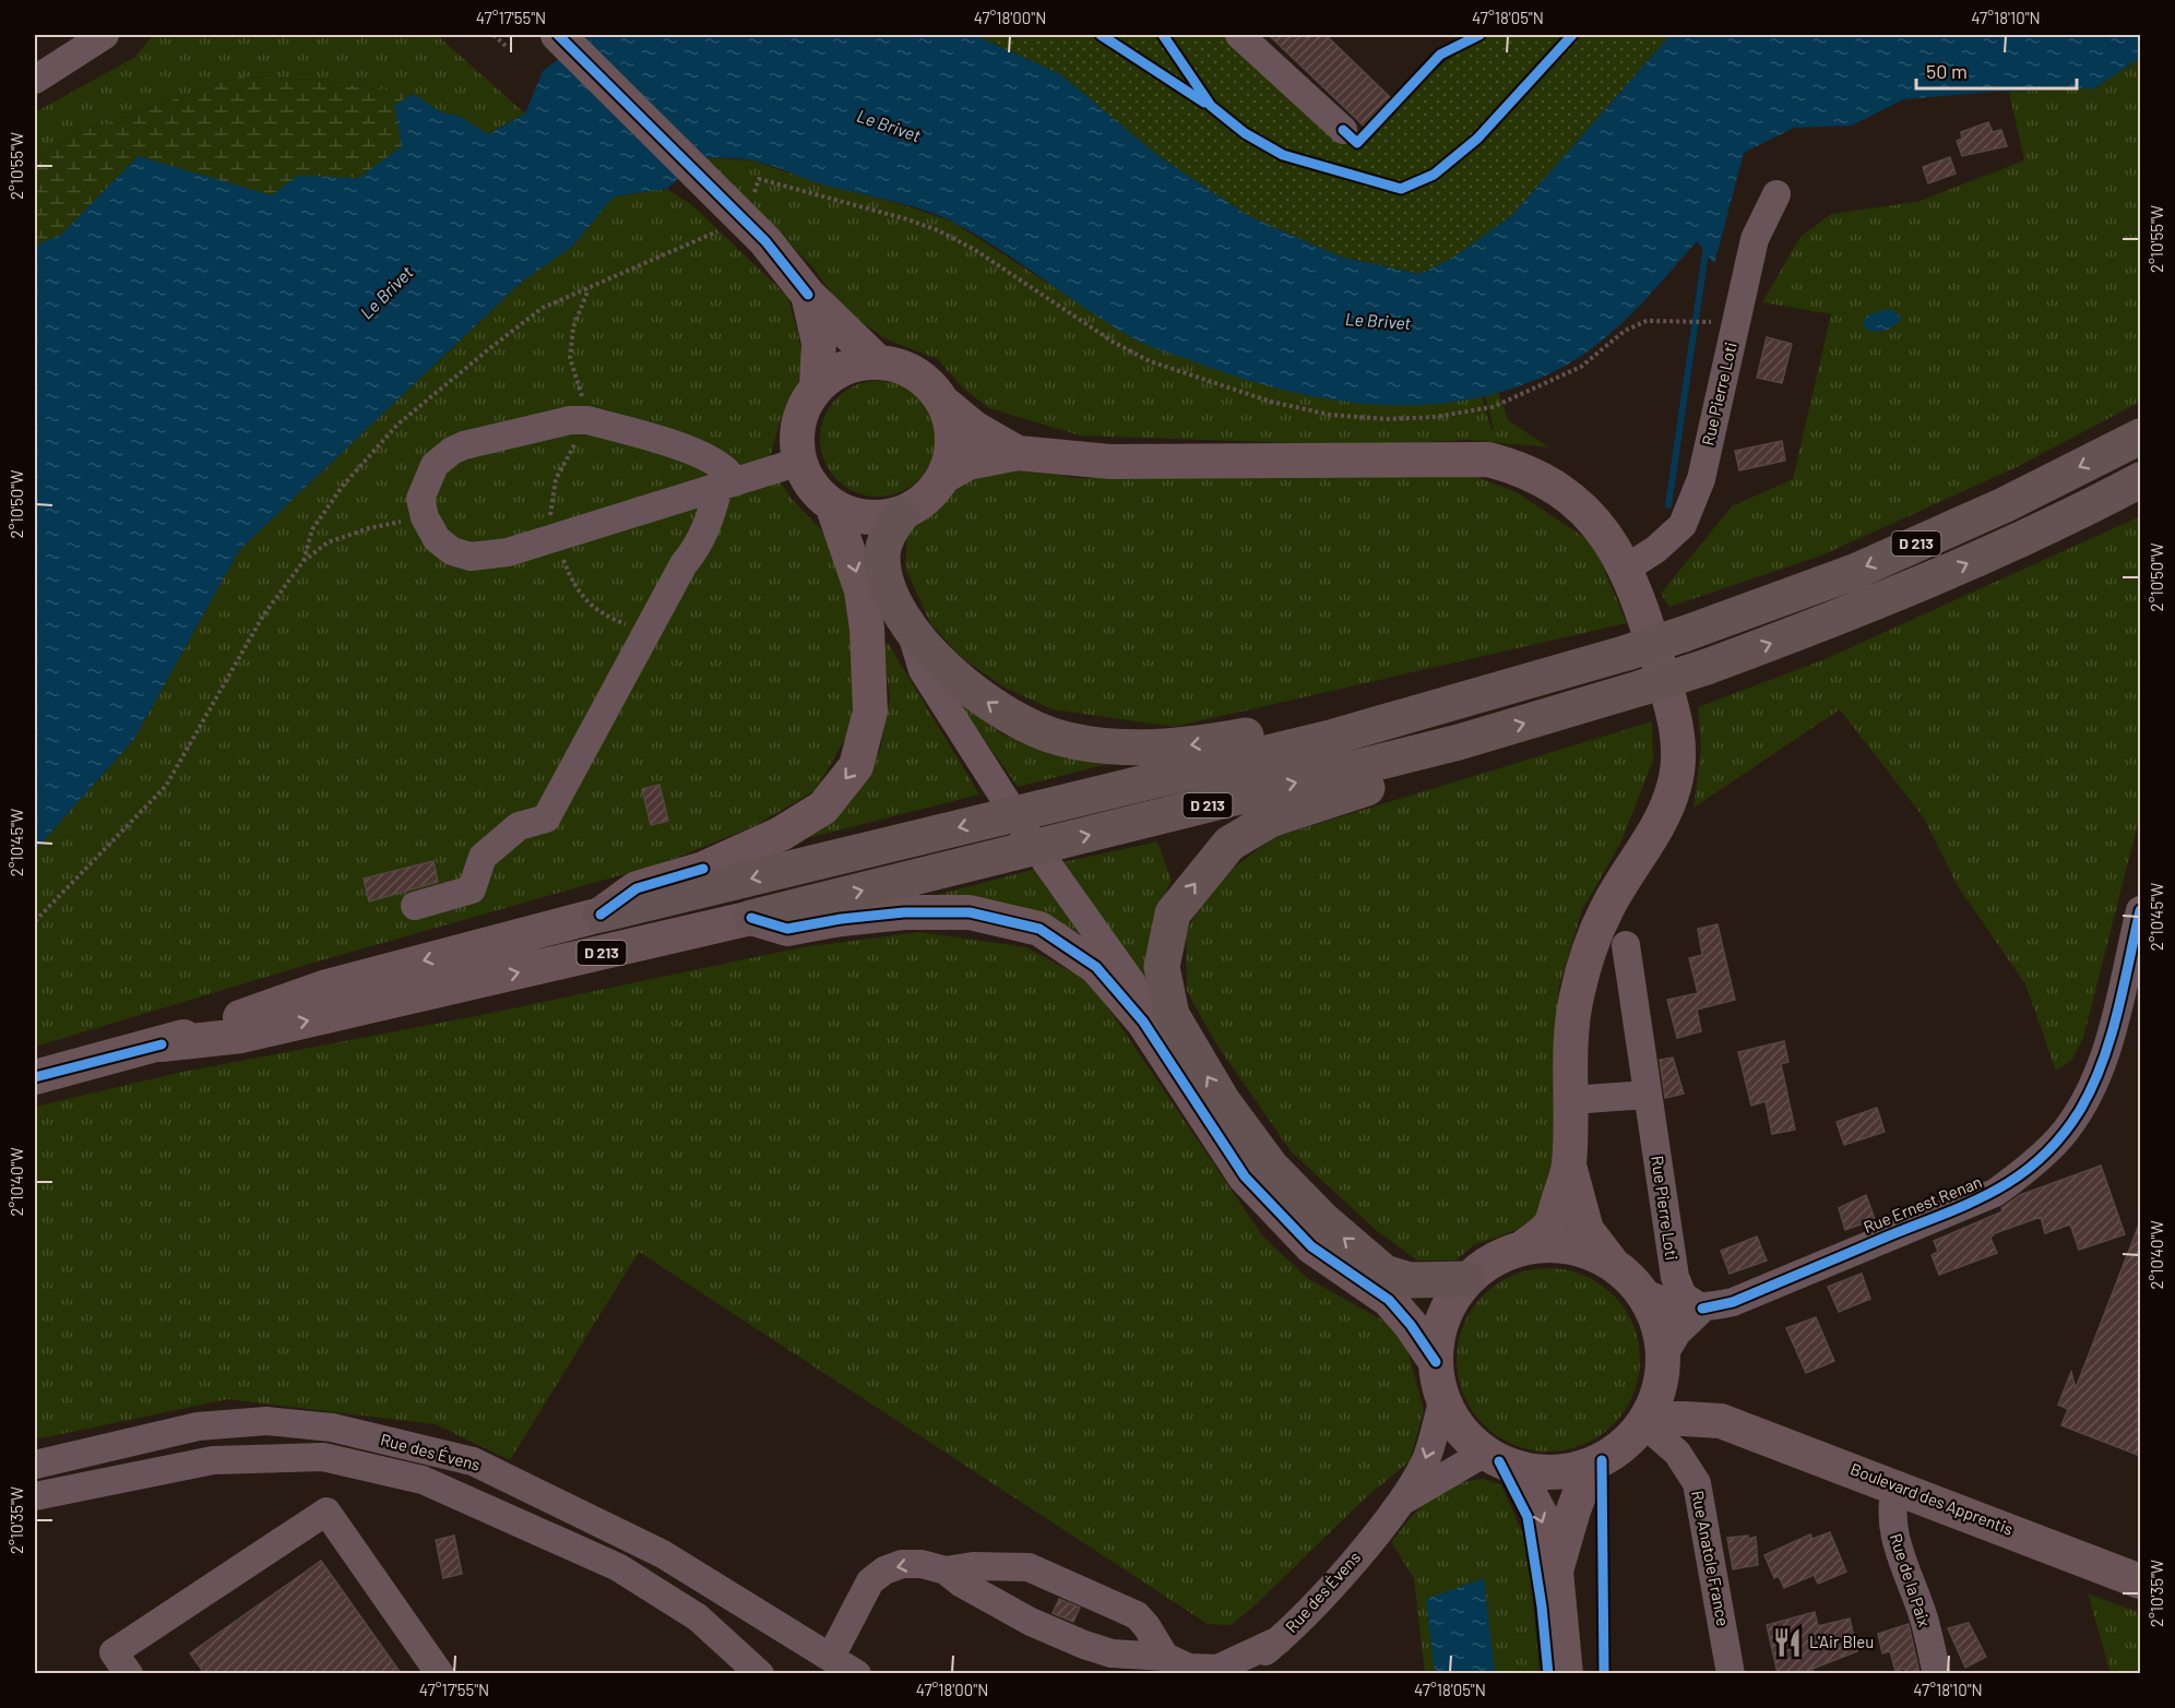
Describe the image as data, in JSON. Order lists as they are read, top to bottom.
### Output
{
  "streets": {
    "highway": ["D 213"],
    "main road": ["Boulevard des Apprentis"],
    "street": [
      "Rue Pierre Loti",
      "Rue Ernest Renan",
      "Rue des Évens",
      "Rue Anatole France",
      "Rue de la Paix"
    ]
  },
  "crossings": [
    ["Rue Pierre Loti", "Rue Ernest Renan"],
    ["Rue Ernest Renan", "Rue des Évens"],
    ["Rue Ernest Renan", "Boulevard des Apprentis"],
    ["Rue Ernest Renan", "Rue Anatole France"],
    ["Rue des Évens", "Boulevard des Apprentis"],
    ["Rue des Évens", "Rue Anatole France"],
    ["Boulevard des Apprentis", "Rue Anatole France"],
    ["Boulevard des Apprentis", "Rue de la Paix"]
  ],
  "water": ["Le Brivet"],
  "places": {
    "restaurant": ["L'Air Bleu"]
  },
  "scale_bar": "50 m",
  "coordinates": [
    "47°17'55\"N",
    "47°18'00\"N",
    "47°18'05\"N",
    "47°18'10\"N",
    "2°10'55\"W",
    "2°10'50\"W",
    "2°10'45\"W",
    "2°10'40\"W",
    "2°10'35\"W"
  ]
}
